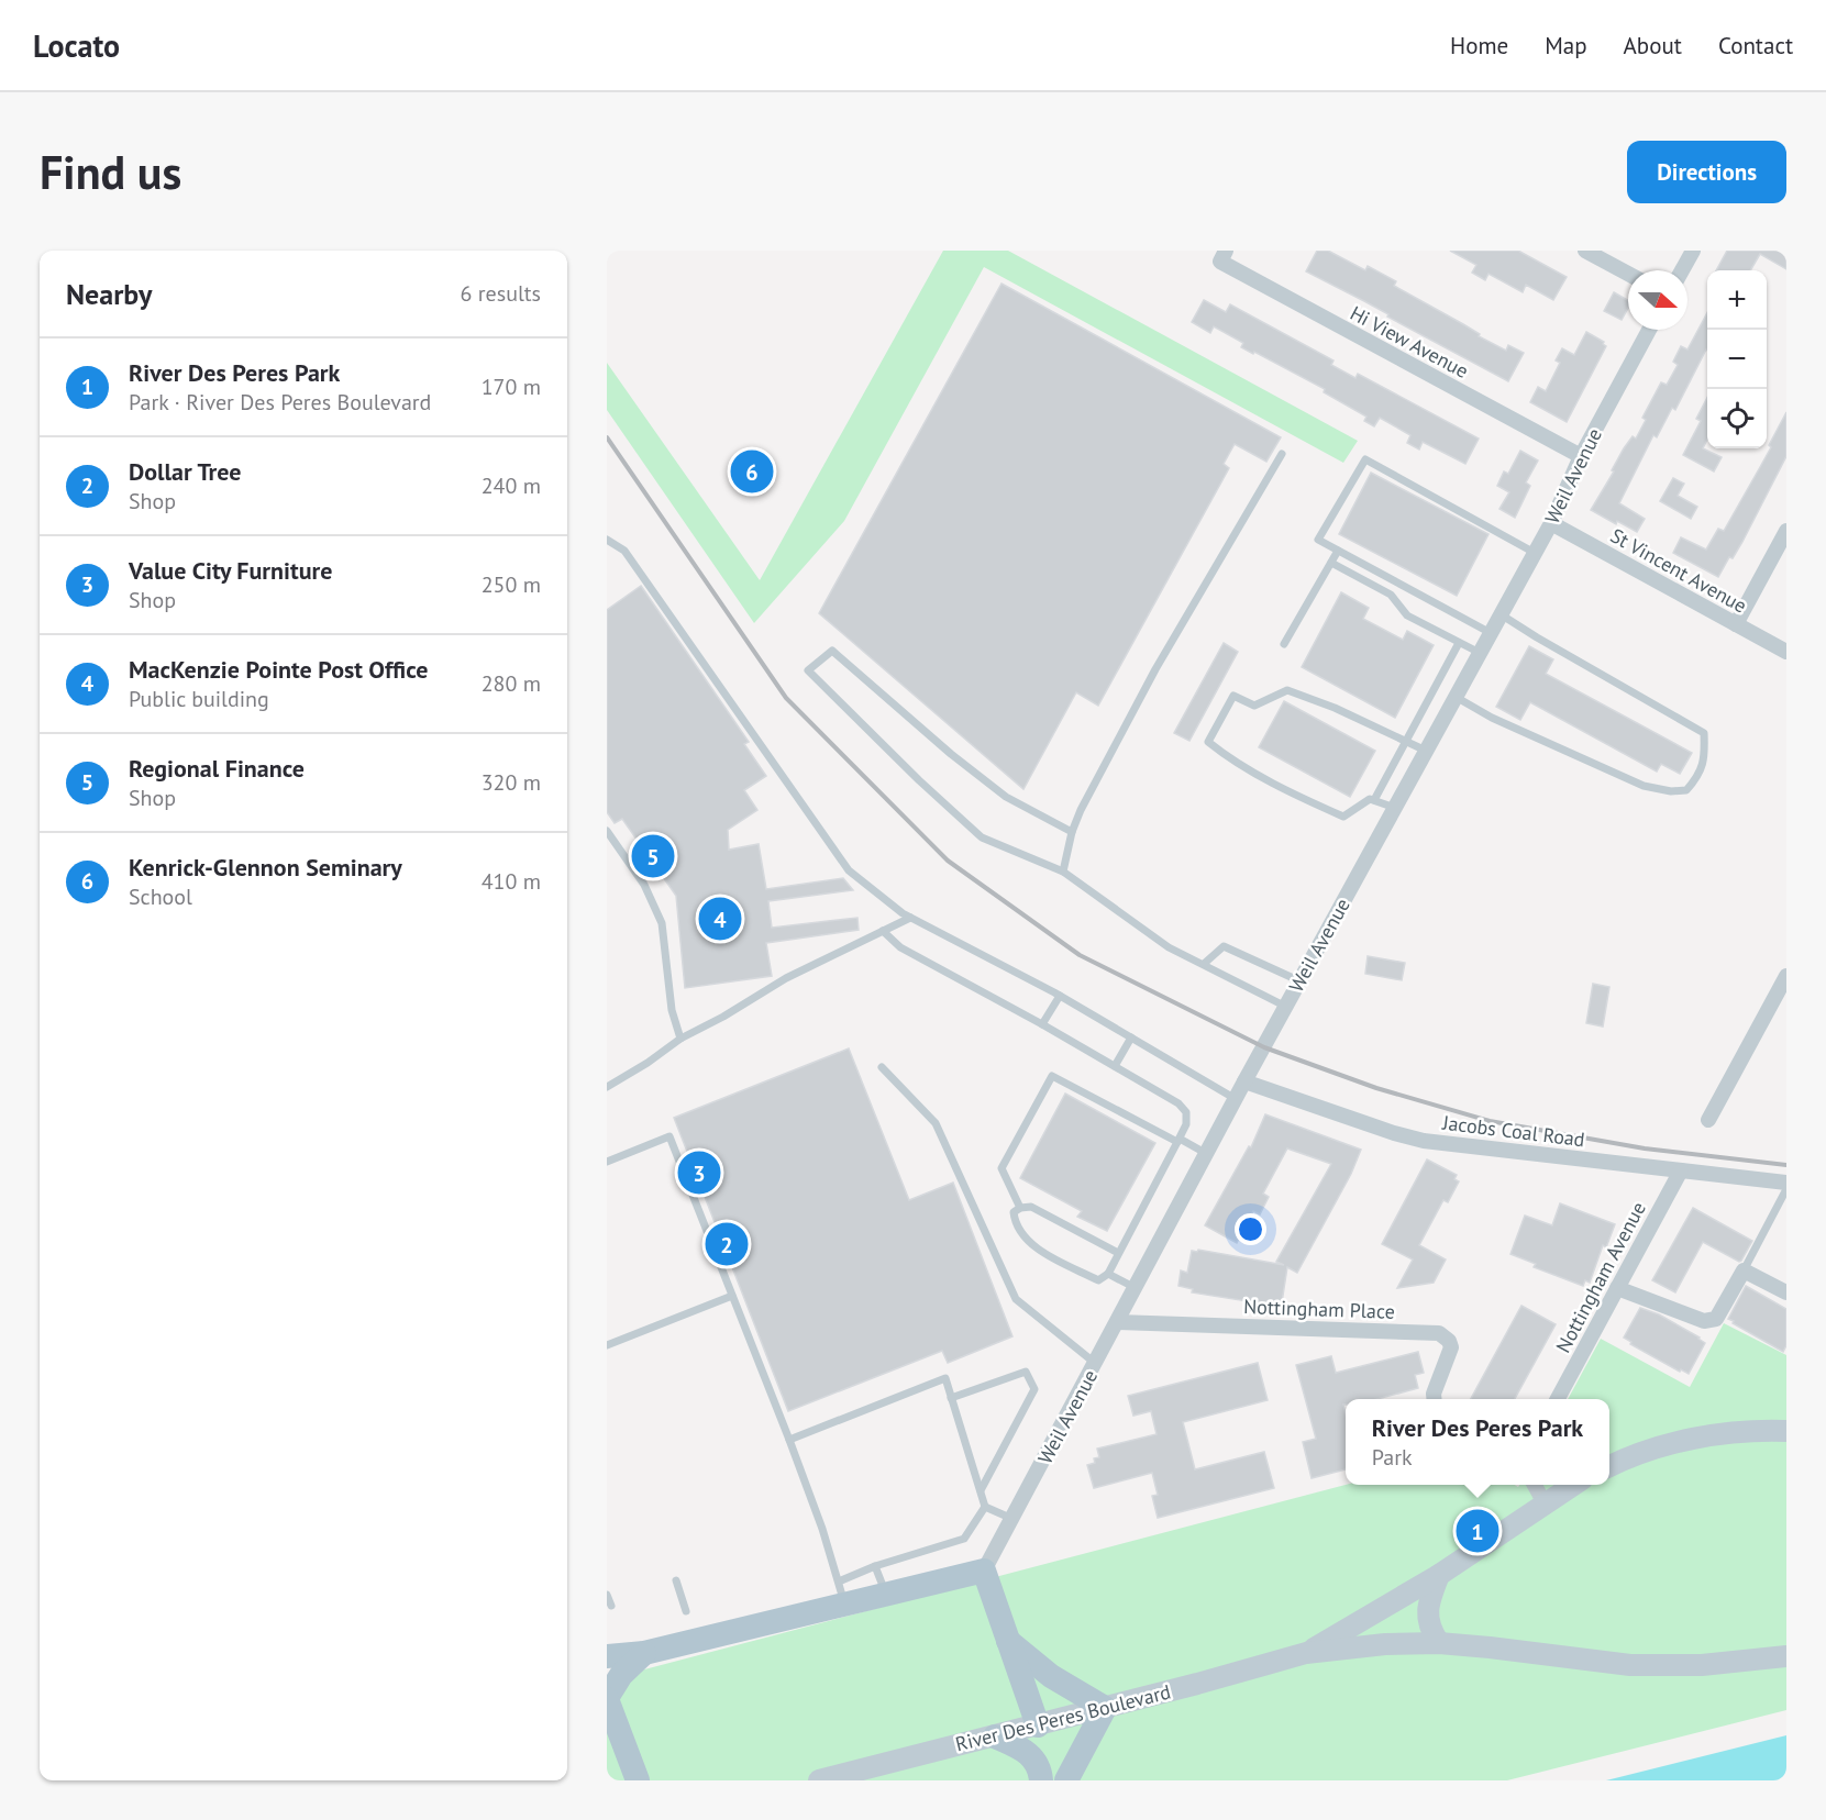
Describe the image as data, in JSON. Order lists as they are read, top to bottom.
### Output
{
  "streets": {
    "main road": ["River Des Peres Boulevard"],
    "street": [
      "Hi View Avenue",
      "Weil Avenue",
      "St Vincent Avenue",
      "Jacobs Coal Road",
      "Nottingham Avenue",
      "Nottingham Place"
    ]
  },
  "crossings": [
    ["Hi View Avenue", "Weil Avenue"],
    ["Weil Avenue", "St Vincent Avenue"],
    ["Weil Avenue", "Jacobs Coal Road"],
    ["Weil Avenue", "Nottingham Place"],
    ["Jacobs Coal Road", "Nottingham Avenue"]
  ],
  "north": "right",
  "page": {
    "header": "Locato",
    "nav": [
      "Home",
      "Map",
      "About",
      "Contact"
    ],
    "buttons": "Directions",
    "title": "Find us",
    "heading": ["Nearby", "6 results"],
    "map_buttons": ["+", "−"],
    "list": [
      {
        "mark": "1",
        "name": "River Des Peres Park",
        "note": "Park · River Des Peres Boulevard",
        "value": "170 m"
      },
      {
        "mark": "2",
        "name": "Dollar Tree",
        "note": "Shop",
        "value": "240 m"
      },
      {
        "mark": "3",
        "name": "Value City Furniture",
        "note": "Shop",
        "value": "250 m"
      },
      {
        "mark": "4",
        "name": "MacKenzie Pointe Post Office",
        "note": "Public building",
        "value": "280 m"
      },
      {
        "mark": "5",
        "name": "Regional Finance",
        "note": "Shop",
        "value": "320 m"
      },
      {
        "mark": "6",
        "name": "Kenrick-Glennon Seminary",
        "note": "School",
        "value": "410 m"
      }
    ],
    "pins": [
      "6",
      "5",
      "4",
      "3",
      "2",
      "1"
    ],
    "popup": ["River Des Peres Park", "Park"]
  }
}
